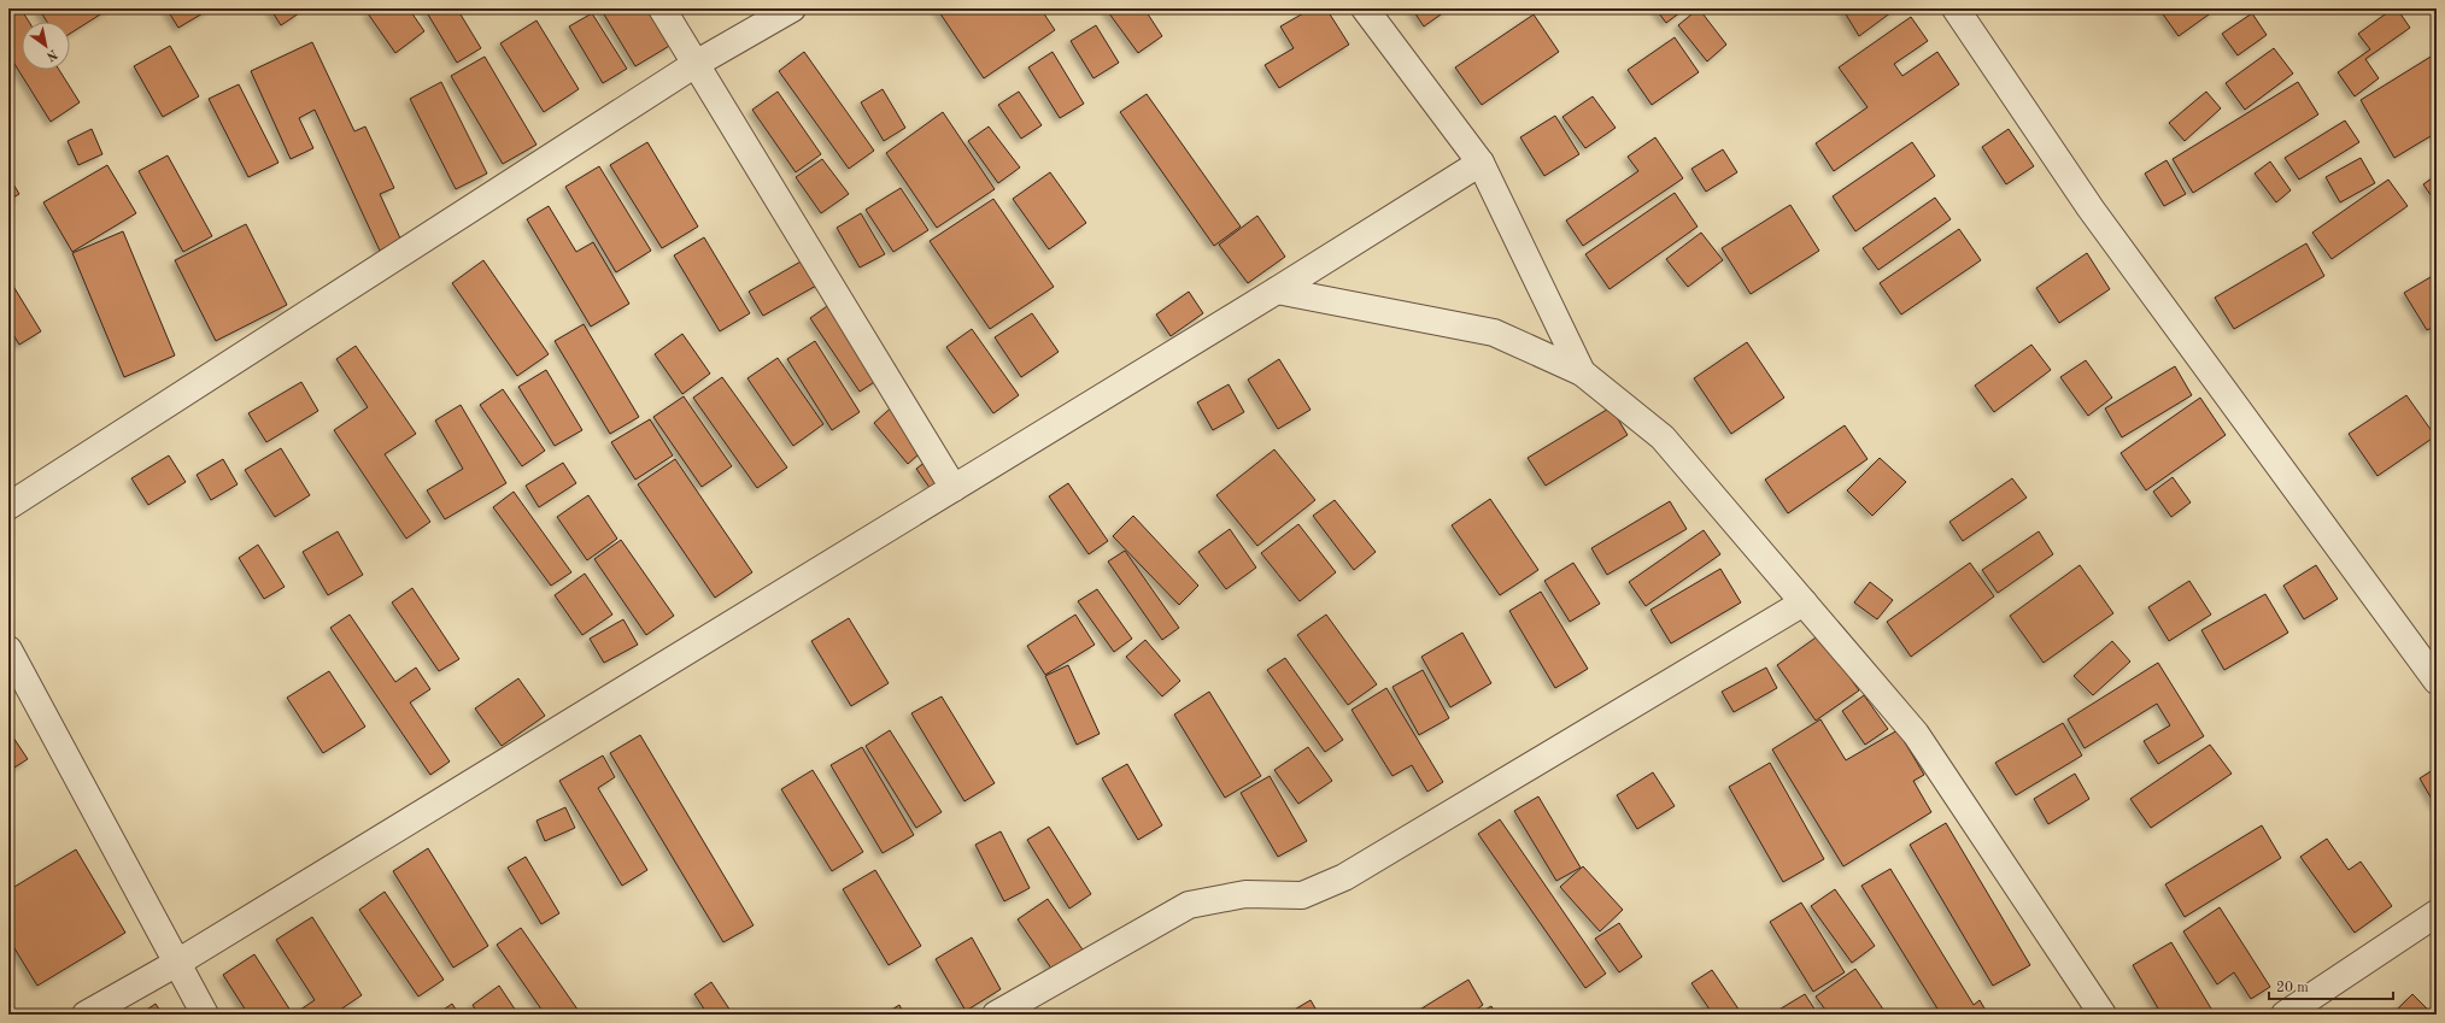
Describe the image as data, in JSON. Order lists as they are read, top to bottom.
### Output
{
  "scale_bar": "20 m",
  "north": "bottom right"
}
